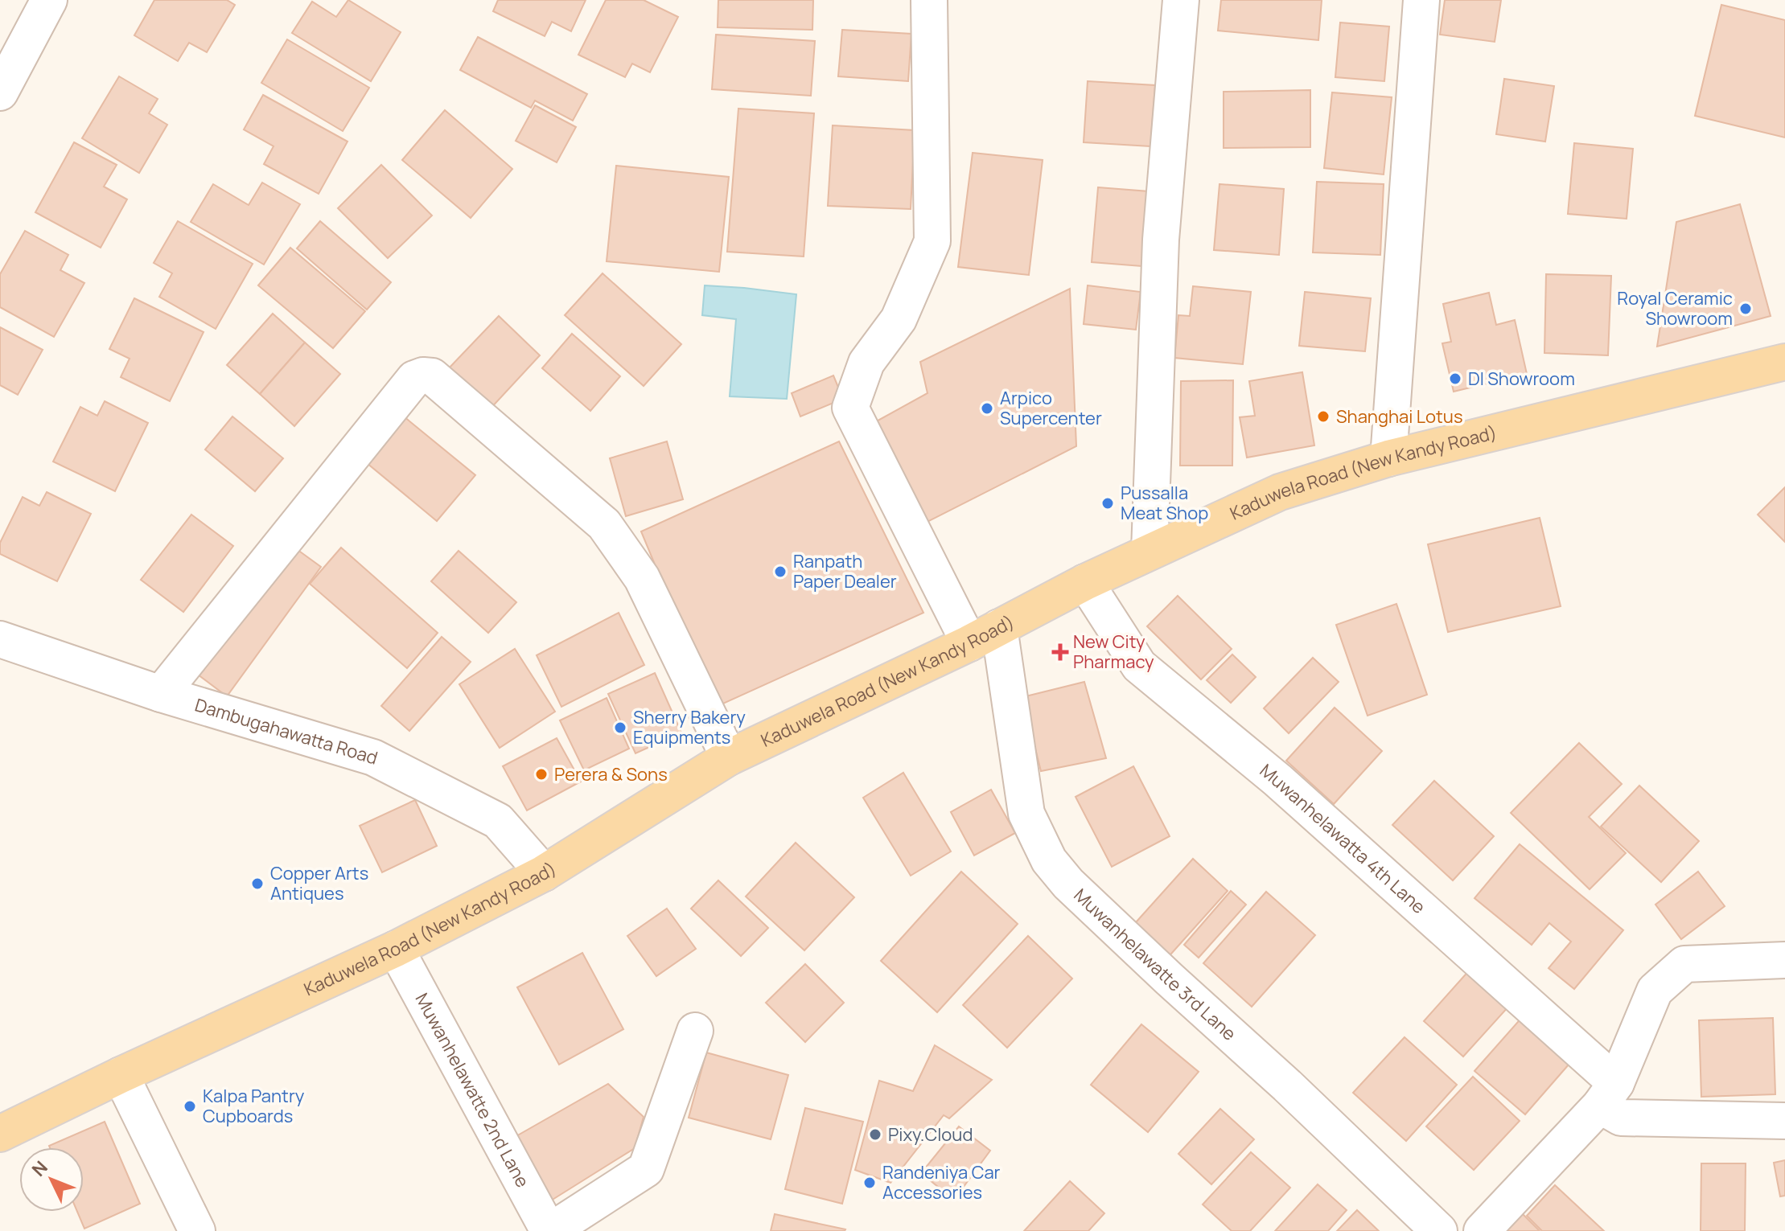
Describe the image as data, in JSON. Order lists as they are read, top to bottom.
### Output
{
  "streets": {
    "main road": ["Kaduwela Road (New Kandy Road)"],
    "street": [
      "Dambugahawatta Road",
      "Muwanhelawatta 4th Lane",
      "Muwanhelawatte 3rd Lane",
      "Muwanhelawatte 2nd Lane"
    ]
  },
  "crossings": [
    ["Kaduwela Road (New Kandy Road)", "Dambugahawatta Road"],
    ["Kaduwela Road (New Kandy Road)", "Muwanhelawatta 4th Lane"],
    ["Kaduwela Road (New Kandy Road)", "Muwanhelawatte 3rd Lane"],
    ["Kaduwela Road (New Kandy Road)", "Muwanhelawatte 2nd Lane"]
  ],
  "places": {
    "other": [
      "Royal Ceramic Showroom",
      "DI Showroom",
      "Arpico Supercenter",
      "Shanghai Lotus",
      "Pussalla Meat Shop",
      "Ranpath Paper Dealer",
      "Sherry Bakery Equipments",
      "Perera & Sons",
      "Copper Arts Antiques",
      "Kalpa Pantry Cupboards",
      "Pixy.Cloud",
      "Randeniya Car Accessories"
    ],
    "health": ["New City Pharmacy"]
  },
  "north": "top left"
}
